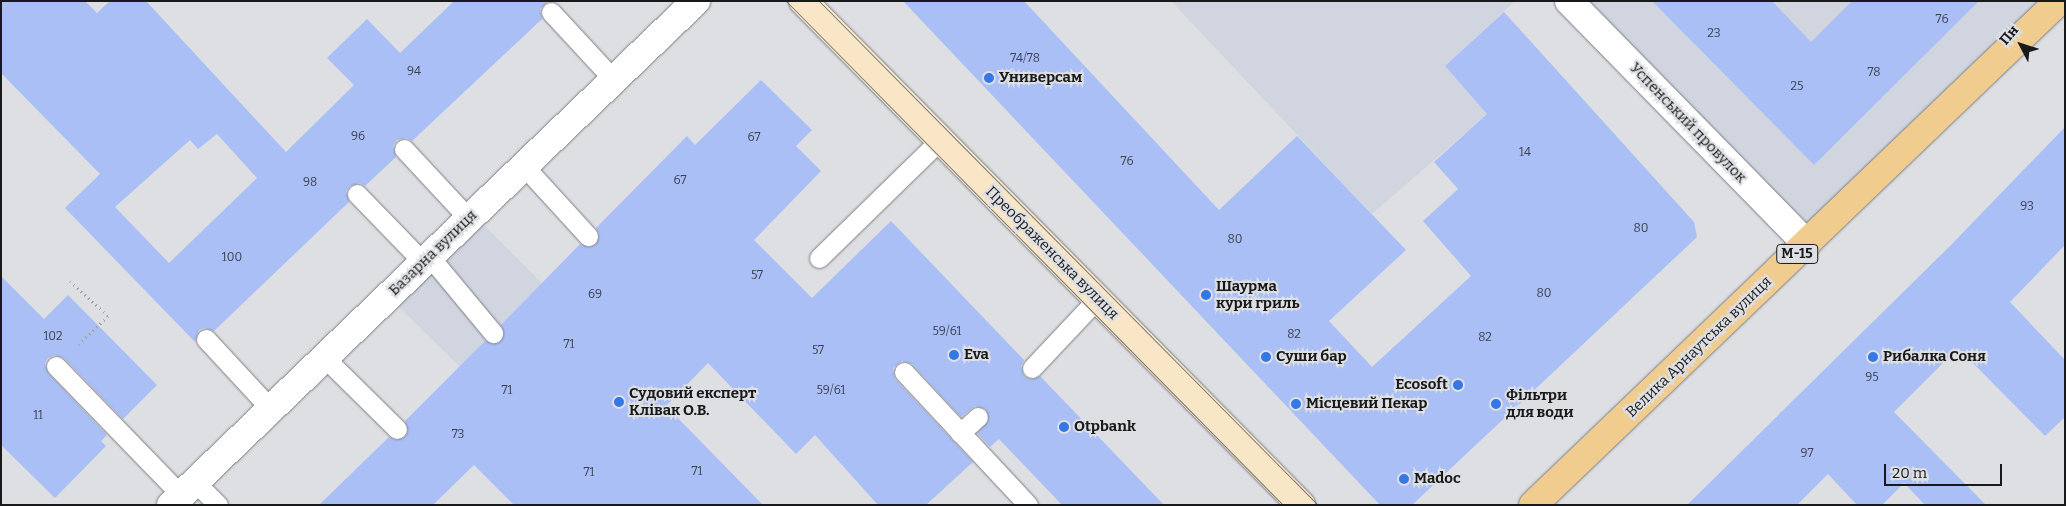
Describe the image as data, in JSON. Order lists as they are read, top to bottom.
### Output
{
  "streets": {
    "main road": ["Преображенська вулиця", "М-15", "Велика Арнаутська вулиця"],
    "street": ["Успенський провулок", "Базарна вулиця"]
  },
  "crossings": [
    ["Успенський провулок", "Велика Арнаутська вулиця"]
  ],
  "places": [
    "Универсам",
    "Шаурма кури гриль",
    "Eva",
    "Суши бар",
    "Рибалка Соня",
    "Ecosoft",
    "Судовий експерт Клівак О.В.",
    "Місцевий Пекар",
    "Фільтри для води",
    "Otpbank",
    "Madoc"
  ],
  "house_numbers": [
    "76",
    "23",
    "74/78",
    "94",
    "78",
    "25",
    "96",
    "67",
    "14",
    "76",
    "67",
    "98",
    "93",
    "80",
    "80",
    "100",
    "57",
    "80",
    "69",
    "59/61",
    "82",
    "102",
    "82",
    "71",
    "57",
    "95",
    "71",
    "59/61",
    "11",
    "73",
    "97",
    "71",
    "71"
  ],
  "scale_bar": "20 m",
  "north": "top left"
}
